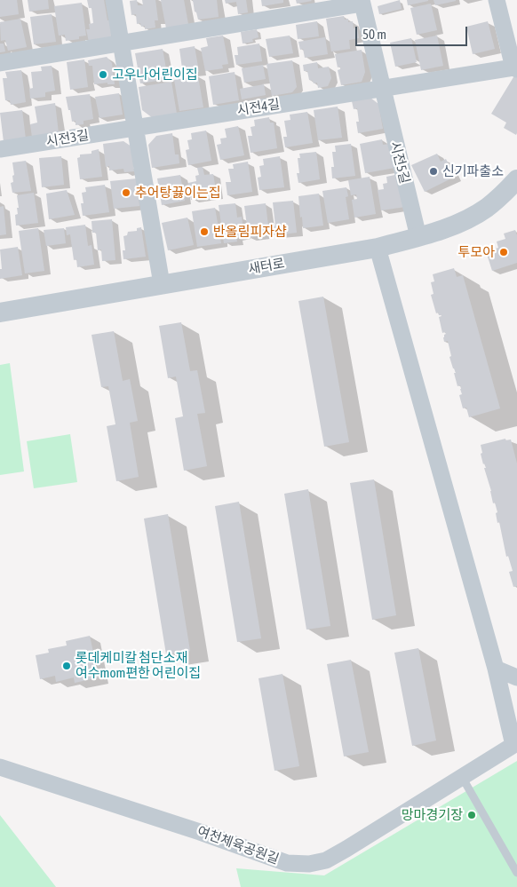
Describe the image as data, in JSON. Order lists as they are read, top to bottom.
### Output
{
  "streets": {
    "street": [
      "시전4길",
      "시전3길",
      "시전5길",
      "새터로",
      "여천체육공원길"
    ]
  },
  "crossings": [
    ["시전4길", "시전3길"],
    ["시전4길", "시전5길"],
    ["시전5길", "새터로"]
  ],
  "places": [
    "고우나어린이집",
    "신기파출소",
    "추어탕끓이는집",
    "반올림피자샵",
    "투모아",
    "롯데케미칼 첨단소재 여수mom편한 어린이집",
    "망마경기장"
  ],
  "scale_bar": "50 m"
}
